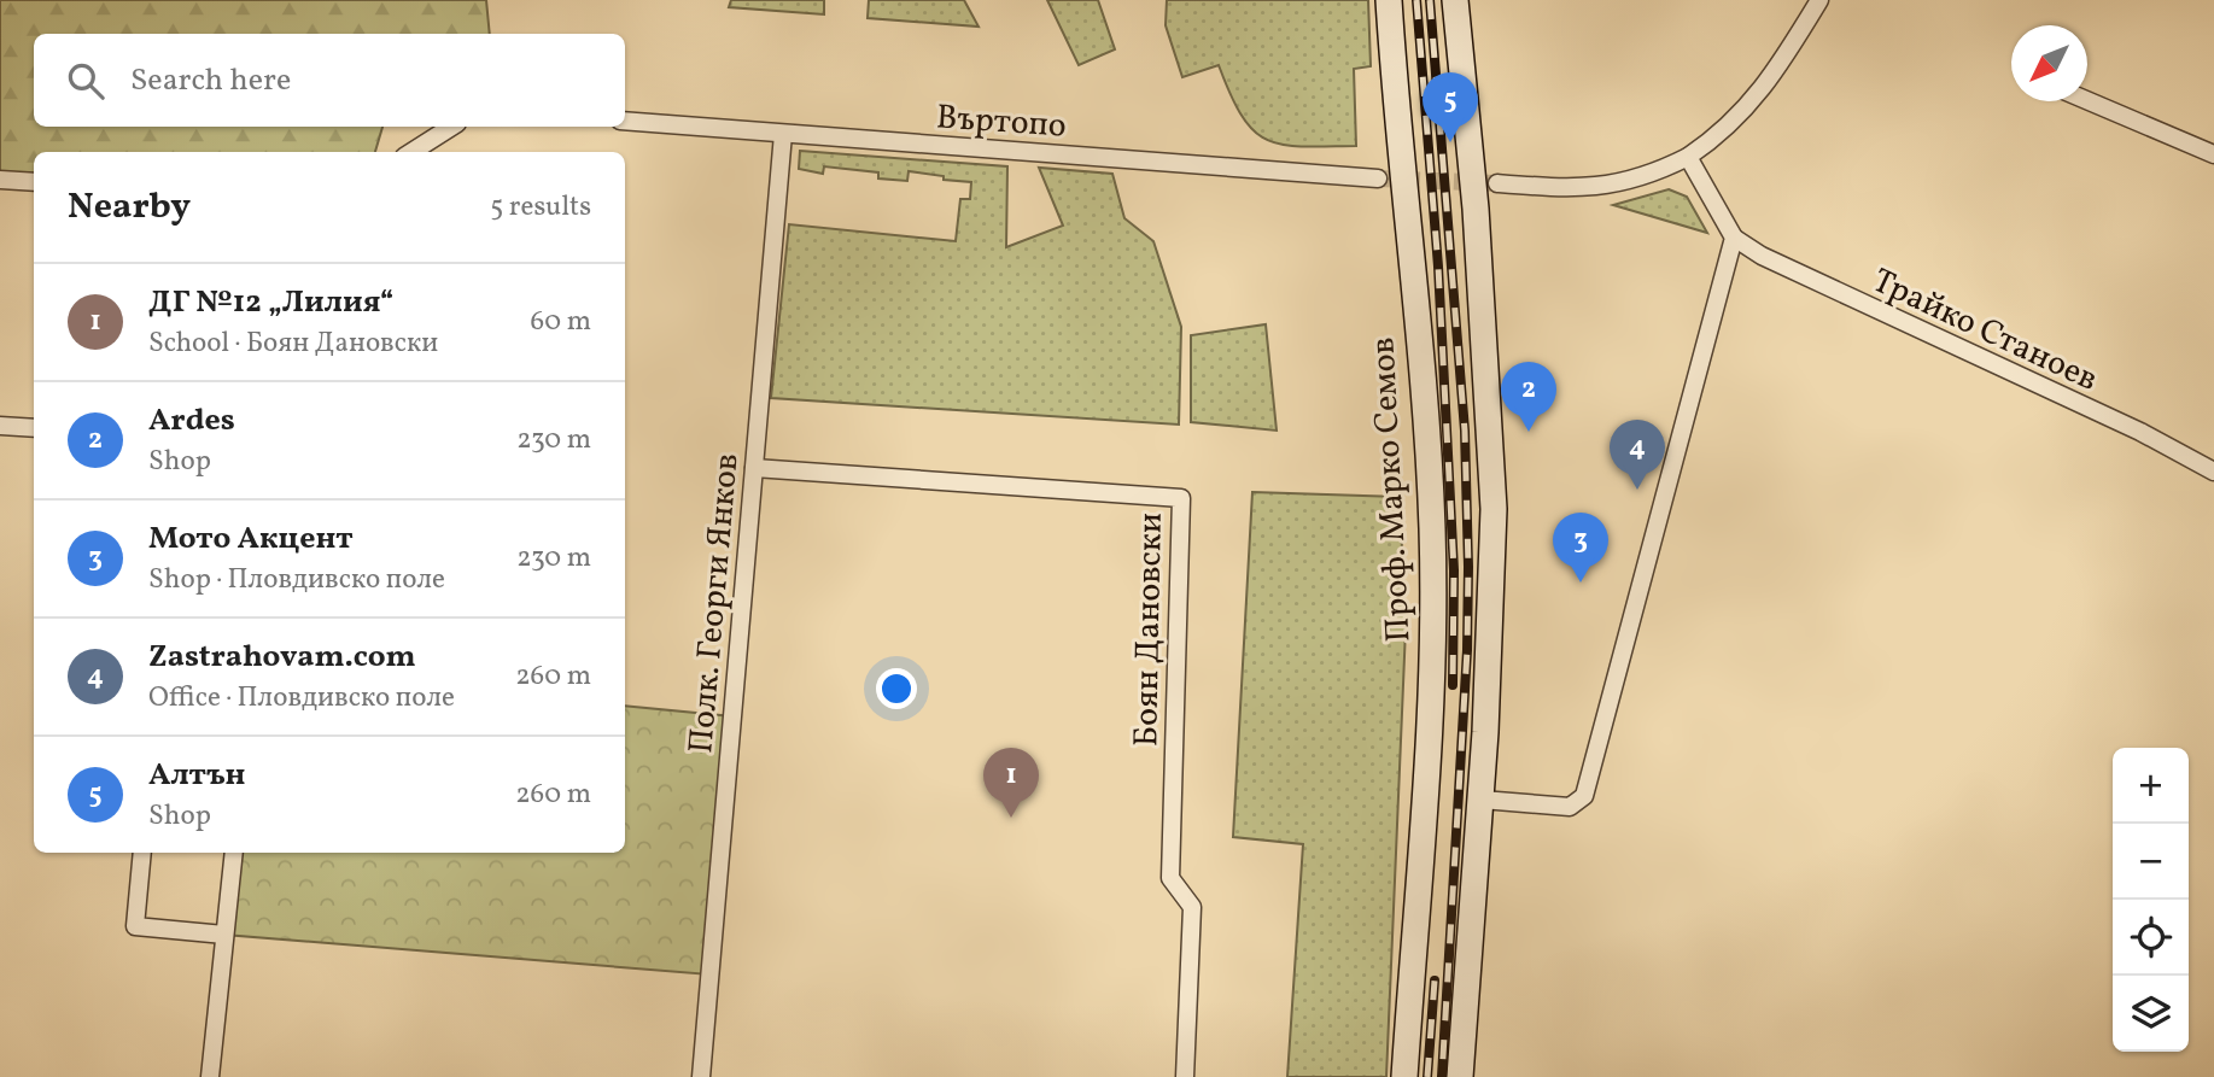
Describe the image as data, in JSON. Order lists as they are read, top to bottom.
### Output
{
  "streets": {
    "main road": ["Проф. Марко Семов"],
    "street": [
      "Въртопо",
      "Трайко Станоев",
      "Полк. Георги Янков",
      "Боян Дановски"
    ]
  },
  "crossings": [
    ["Въртопо", "Полк. Георги Янков"],
    ["Полк. Георги Янков", "Боян Дановски"]
  ],
  "north": "bottom left",
  "page": {
    "search": "Search here",
    "pins": [
      "5",
      "2",
      "4",
      "3",
      "1"
    ],
    "heading": ["Nearby", "5 results"],
    "list": [
      {
        "mark": "1",
        "name": "ДГ №12 „Лилия“",
        "note": "School · Боян Дановски",
        "value": "60 m"
      },
      {
        "mark": "2",
        "name": "Ardes",
        "note": "Shop",
        "value": "230 m"
      },
      {
        "mark": "3",
        "name": "Мото Акцент",
        "note": "Shop · Пловдивско поле",
        "value": "230 m"
      },
      {
        "mark": "4",
        "name": "Zastrahovam.com",
        "note": "Office · Пловдивско поле",
        "value": "260 m"
      },
      {
        "mark": "5",
        "name": "Алтън",
        "note": "Shop",
        "value": "260 m"
      }
    ],
    "map_buttons": ["+", "−"]
  }
}
